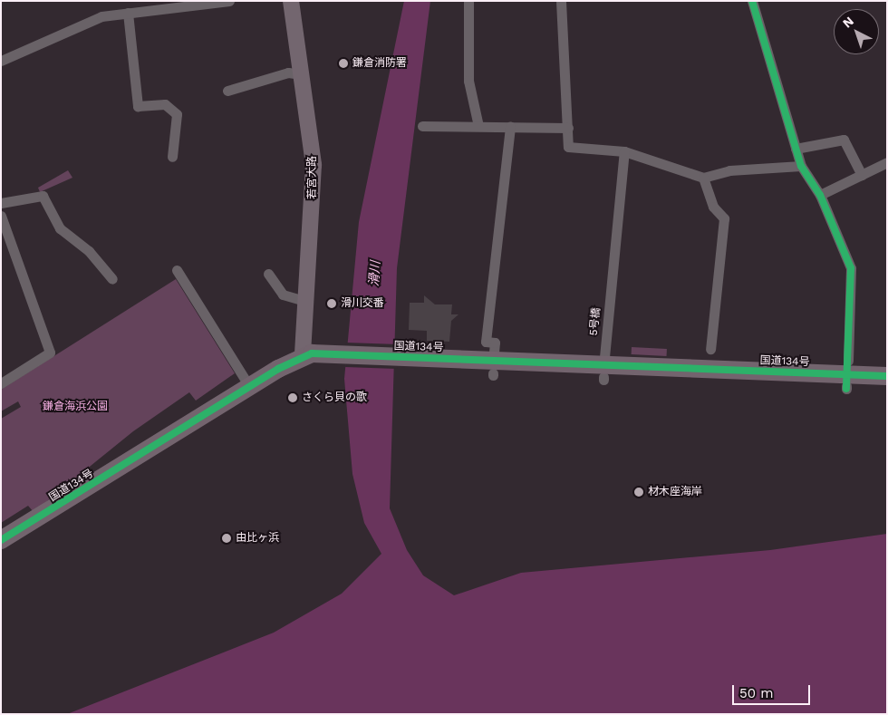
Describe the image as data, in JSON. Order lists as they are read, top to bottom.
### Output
{
  "streets": {
    "highway": ["国道134号"],
    "main road": ["若宮大路"],
    "street": ["5号橋"]
  },
  "crossings": [
    ["若宮大路", "国道134号"]
  ],
  "water": ["滑川"],
  "parks": ["鎌倉海浜公園"],
  "places": [
    "鎌倉消防署",
    "滑川交番",
    "さくら貝の歌",
    "材木座海岸",
    "由比ヶ浜"
  ],
  "scale_bar": "50 m",
  "north": "top left"
}
